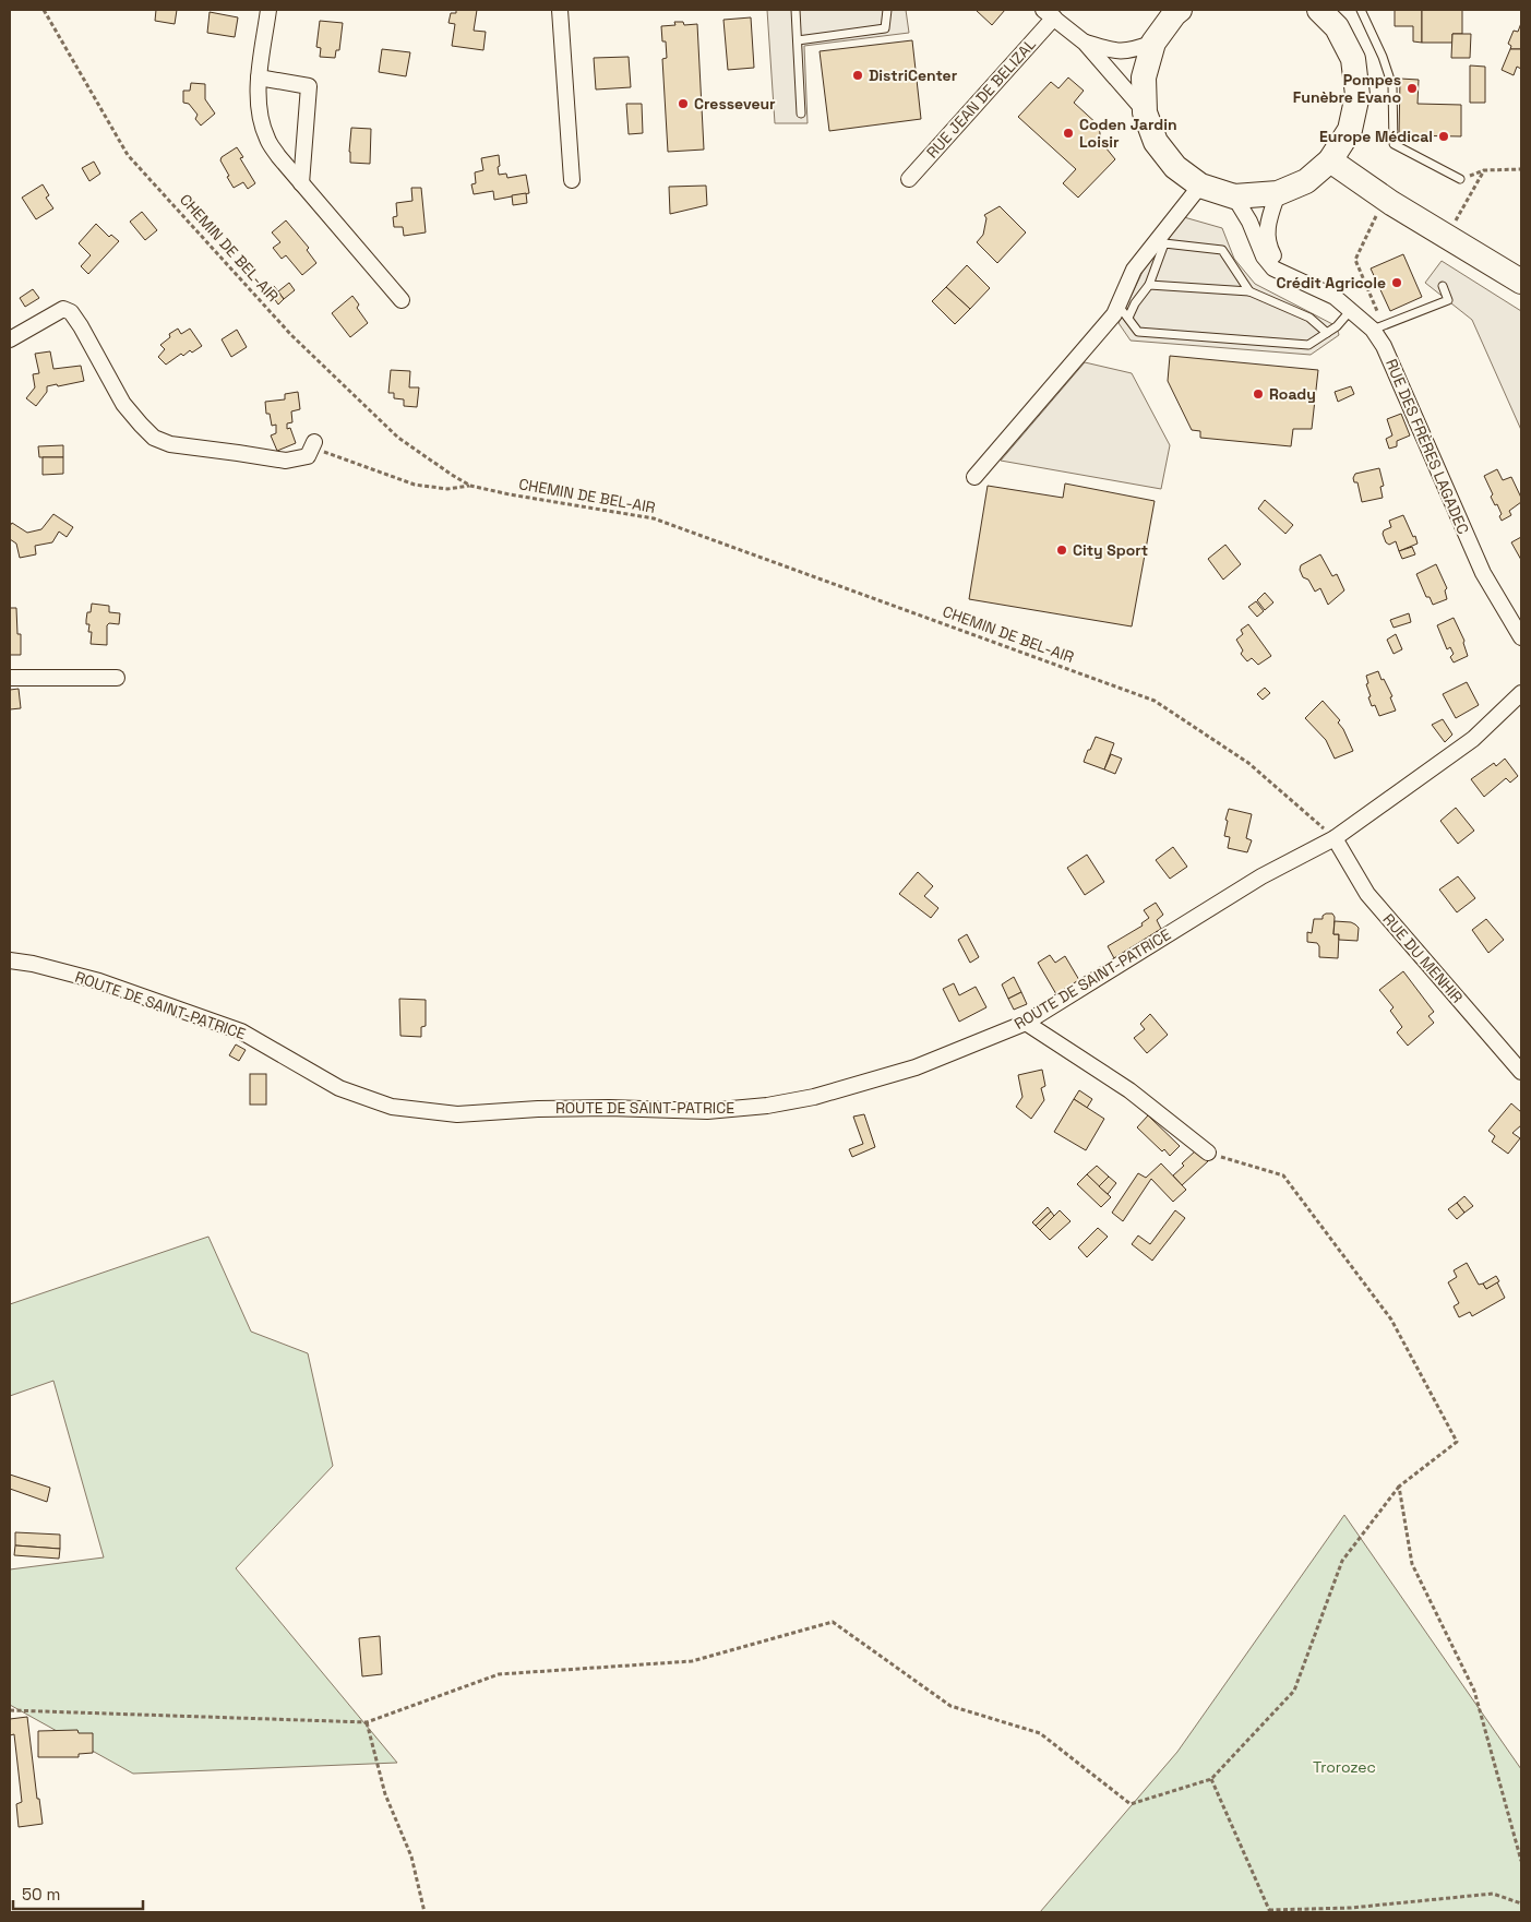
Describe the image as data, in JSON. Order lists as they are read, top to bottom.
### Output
{
  "streets": {
    "street": [
      "RUE JEAN DE BELIZAL",
      "RUE DES FRÈRES LAGADEC",
      "RUE DU MENHIR",
      "ROUTE DE SAINT-PATRICE"
    ],
    "path": ["CHEMIN DE BEL-AIR"]
  },
  "crossings": [
    ["CHEMIN DE BEL-AIR", "RUE DU MENHIR"],
    ["CHEMIN DE BEL-AIR", "ROUTE DE SAINT-PATRICE"],
    ["RUE DU MENHIR", "ROUTE DE SAINT-PATRICE"]
  ],
  "parks": ["Trorozec"],
  "places": [
    "DistriCenter",
    "Pompes Funèbre Evano",
    "Cresseveur",
    "Coden Jardin Loisir",
    "Europe Médical",
    "Crédit Agricole",
    "Roady",
    "City Sport"
  ],
  "scale_bar": "50 m"
}
